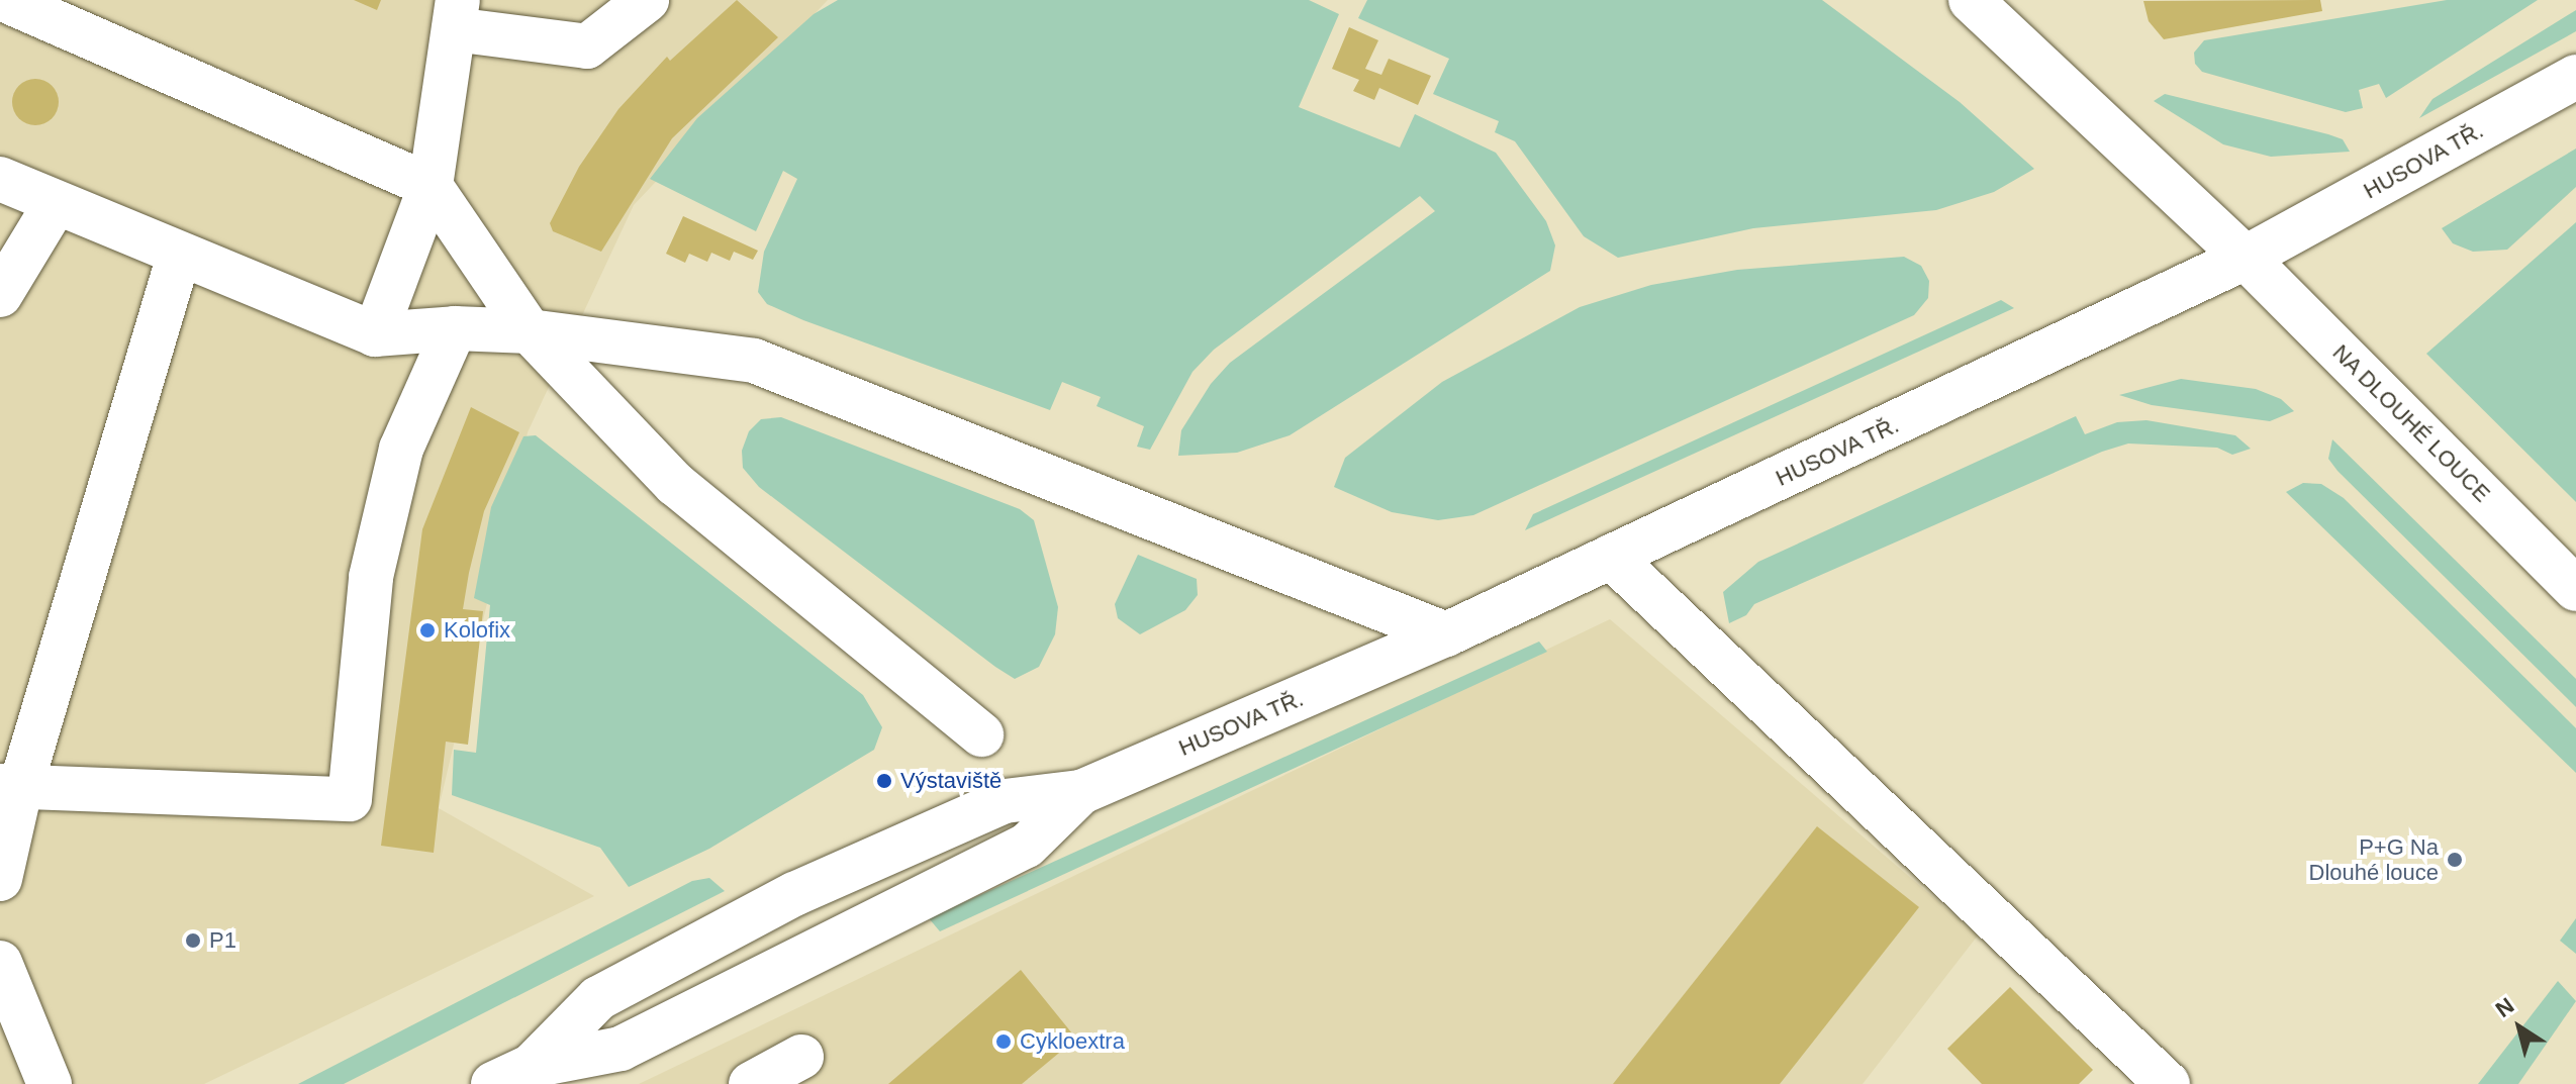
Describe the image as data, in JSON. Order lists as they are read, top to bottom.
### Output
{
  "streets": {
    "street": ["HUSOVA TŘ.", "NA DLOUHÉ LOUCE"]
  },
  "crossings": [
    ["HUSOVA TŘ.", "NA DLOUHÉ LOUCE"]
  ],
  "places": [
    "Kolofix",
    "Výstaviště",
    "P+G Na Dlouhé louce",
    "P1",
    "Cykloextra"
  ],
  "north": "top left"
}
